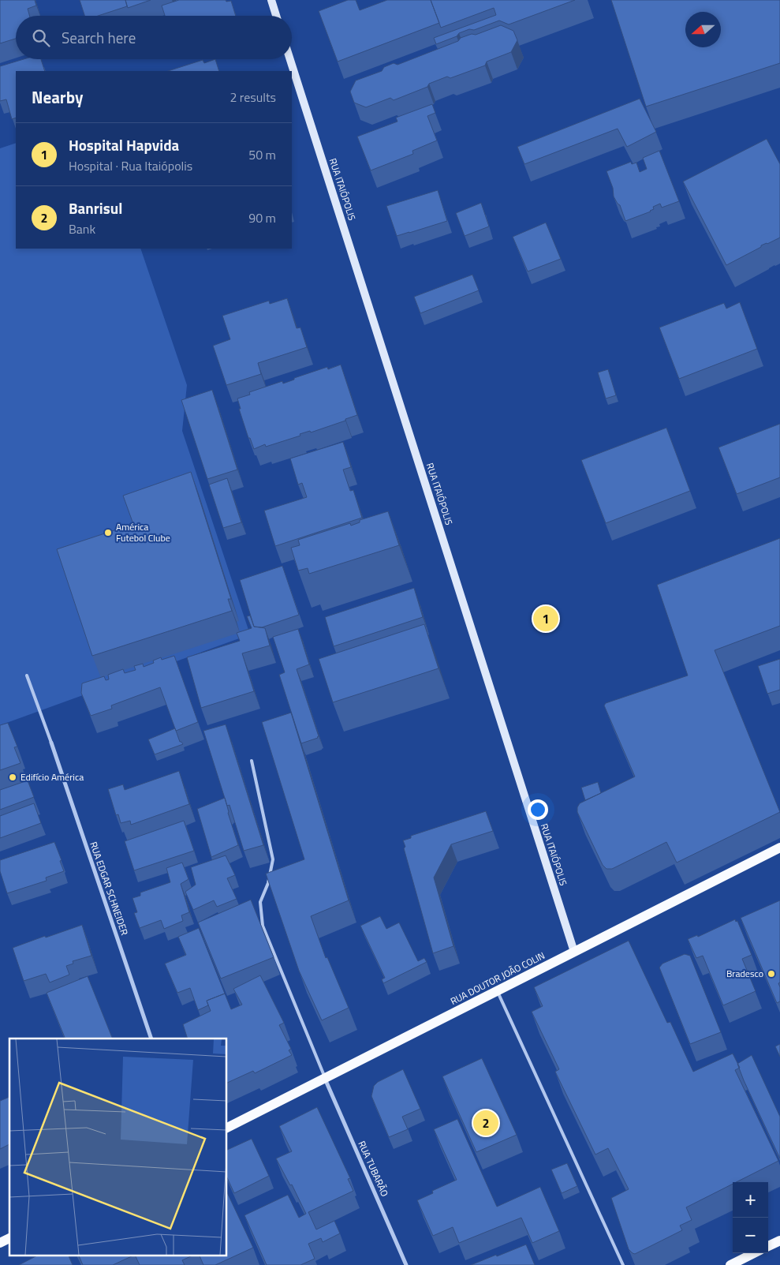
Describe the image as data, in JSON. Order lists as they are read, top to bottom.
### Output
{
  "streets": {
    "main road": ["RUA ITAIÓPOLIS", "RUA DOUTOR JOÃO COLIN"],
    "street": ["RUA EDGAR SCHNEIDER", "RUA TUBARÃO"]
  },
  "crossings": [
    ["RUA ITAIÓPOLIS", "RUA DOUTOR JOÃO COLIN"],
    ["RUA DOUTOR JOÃO COLIN", "RUA TUBARÃO"]
  ],
  "places": ["América Futebol Clube", "Edifício América", "Bradesco"],
  "north": "left",
  "page": {
    "search": "Search here",
    "heading": ["Nearby", "2 results"],
    "list": [
      {
        "mark": "1",
        "name": "Hospital Hapvida",
        "note": "Hospital · Rua Itaiópolis",
        "value": "50 m"
      },
      {
        "mark": "2",
        "name": "Banrisul",
        "note": "Bank",
        "value": "90 m"
      }
    ],
    "pins": ["1", "2"],
    "map_buttons": ["+", "−"]
  }
}
